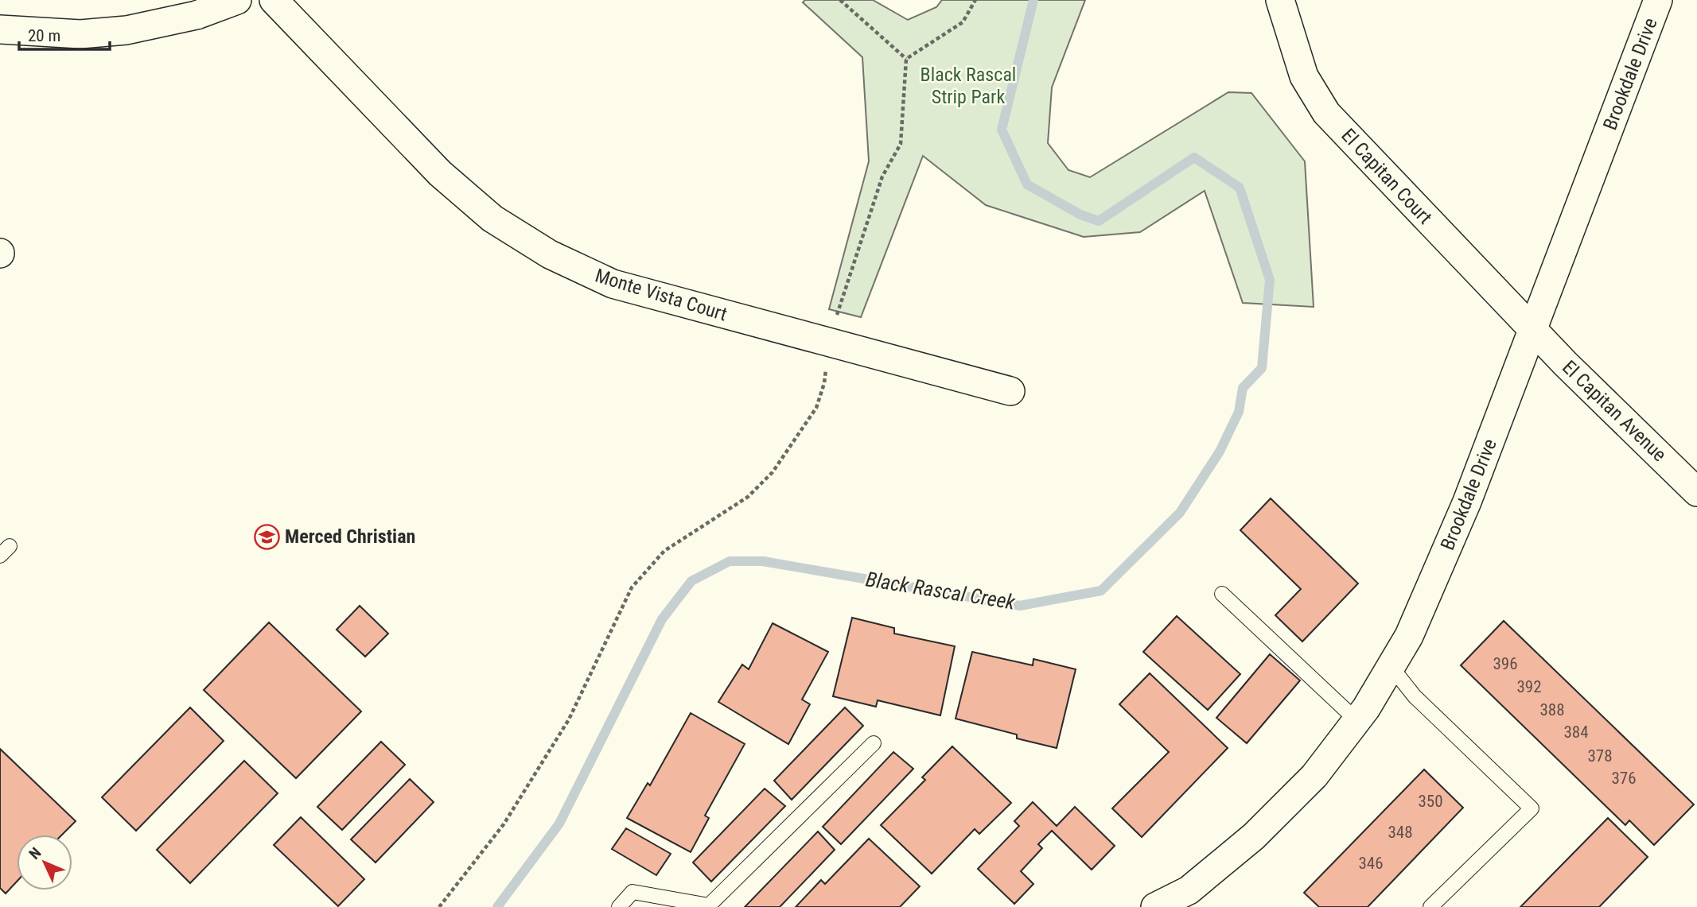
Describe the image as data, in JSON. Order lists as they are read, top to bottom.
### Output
{
  "streets": {
    "street": [
      "Brookdale Drive",
      "El Capitan Court",
      "Monte Vista Court",
      "El Capitan Avenue"
    ]
  },
  "crossings": [
    ["Brookdale Drive", "El Capitan Court"],
    ["Brookdale Drive", "El Capitan Avenue"],
    ["El Capitan Court", "El Capitan Avenue"]
  ],
  "water": ["Black Rascal Creek"],
  "parks": ["Black Rascal Strip Park"],
  "places": {
    "school or university": ["Merced Christian"]
  },
  "house_numbers": [
    "396",
    "392",
    "388",
    "384",
    "378",
    "376",
    "350",
    "348",
    "346"
  ],
  "scale_bar": "20 m",
  "north": "top left"
}
